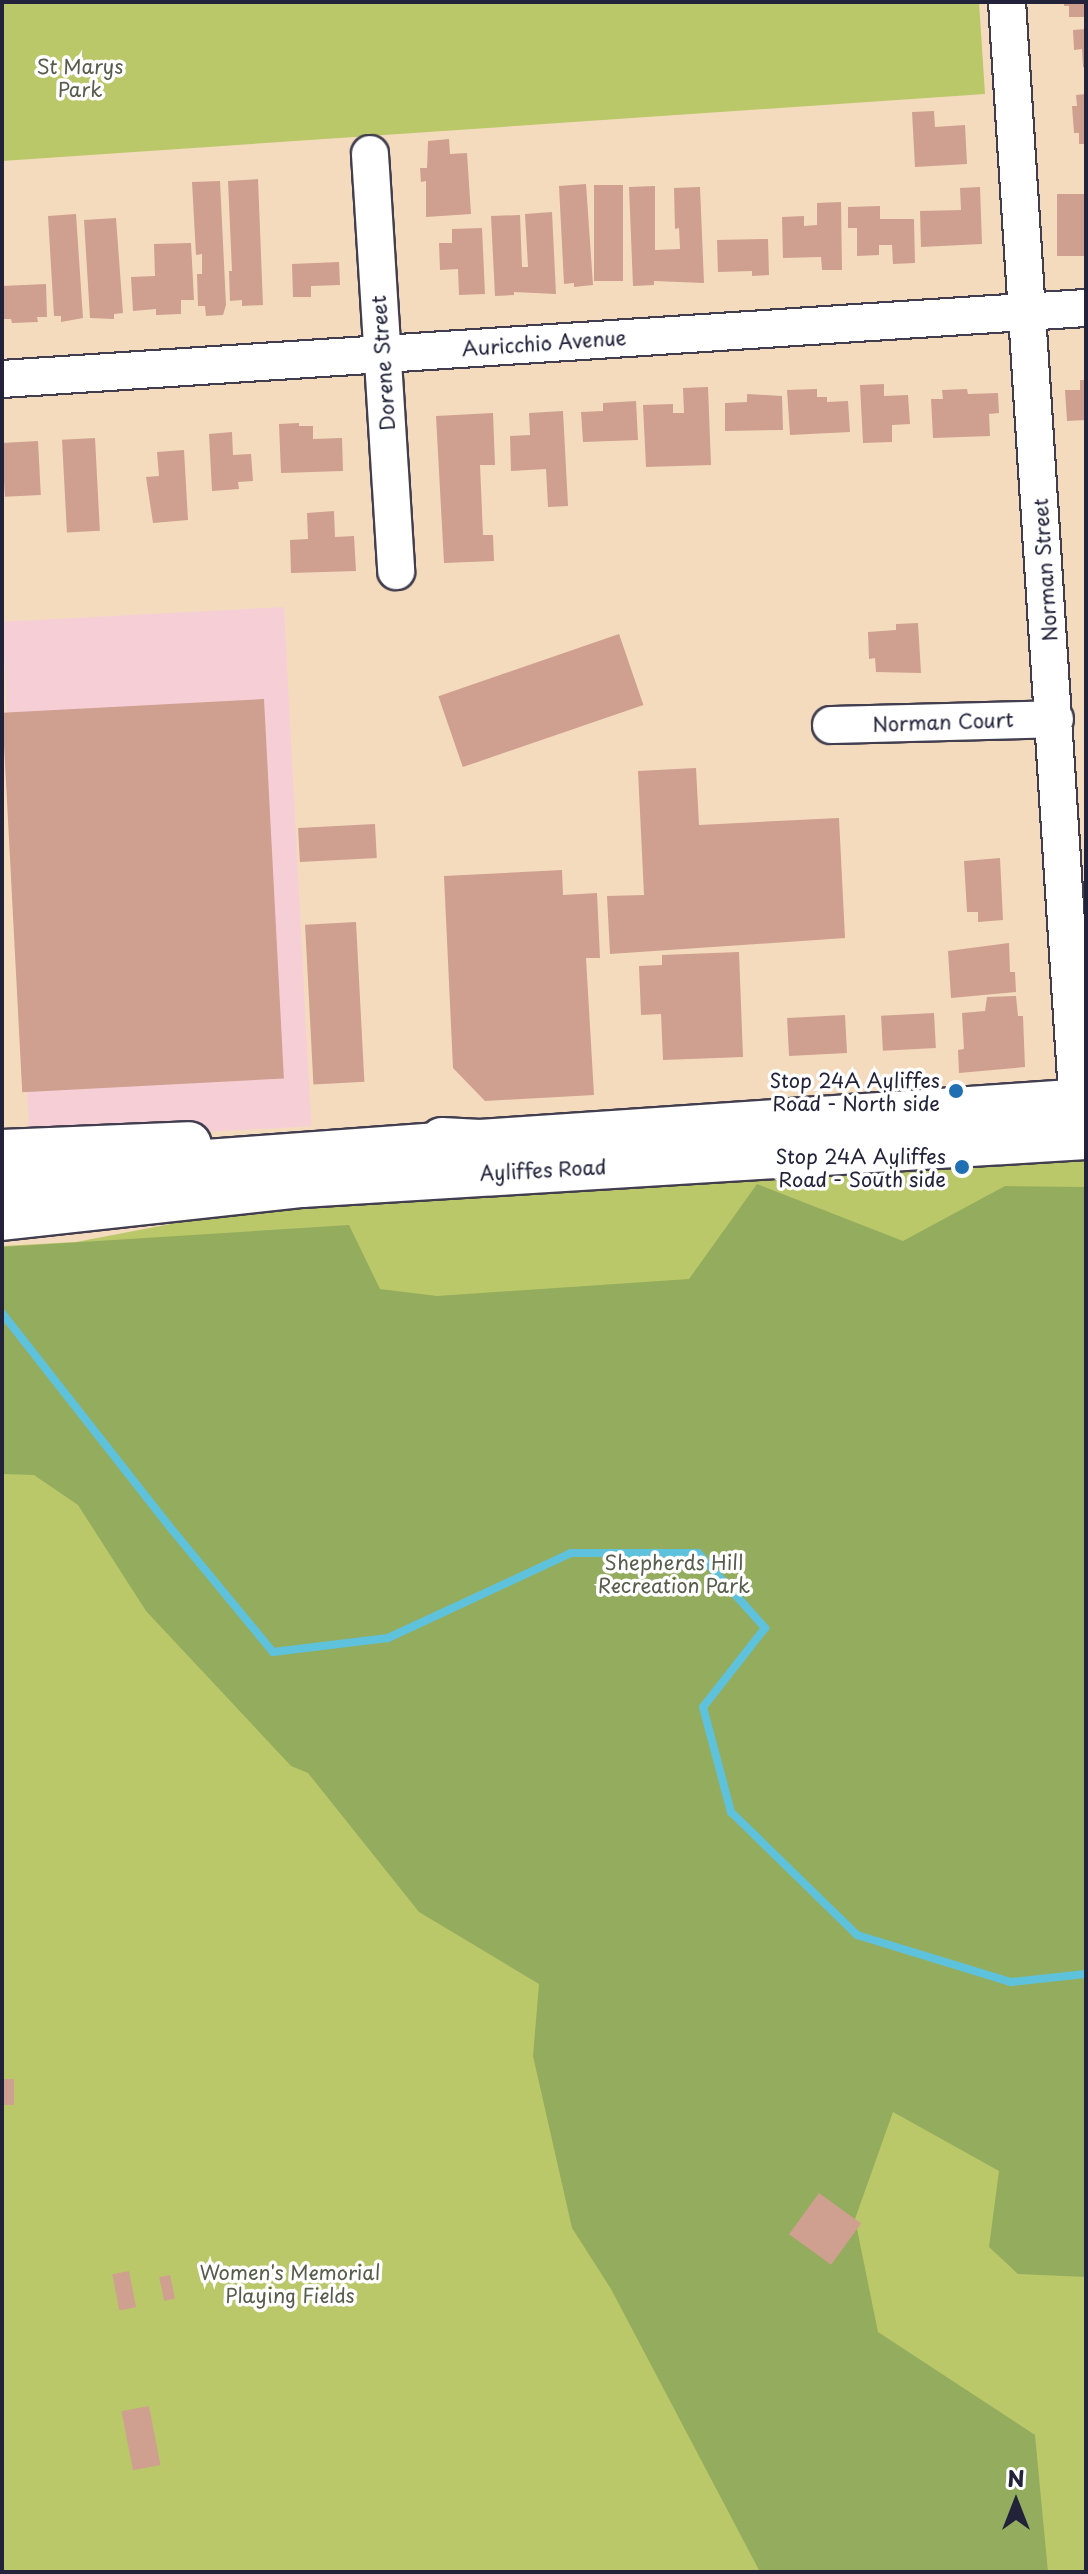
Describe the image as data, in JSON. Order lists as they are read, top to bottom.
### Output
{
  "streets": {
    "main road": ["Ayliffes Road"],
    "street": [
      "Auricchio Avenue",
      "Dorene Street",
      "Norman Street",
      "Norman Court"
    ]
  },
  "crossings": [
    ["Auricchio Avenue", "Dorene Street"],
    ["Auricchio Avenue", "Norman Street"],
    ["Norman Street", "Norman Court"],
    ["Norman Street", "Ayliffes Road"]
  ],
  "parks": ["St Marys Park", "Shepherds Hill Recreation Park", "Women's Memorial Playing Fields"],
  "places": ["Stop 24A Ayliffes Road - North side", "Stop 24A Ayliffes Road - South side"],
  "north": "top"
}
